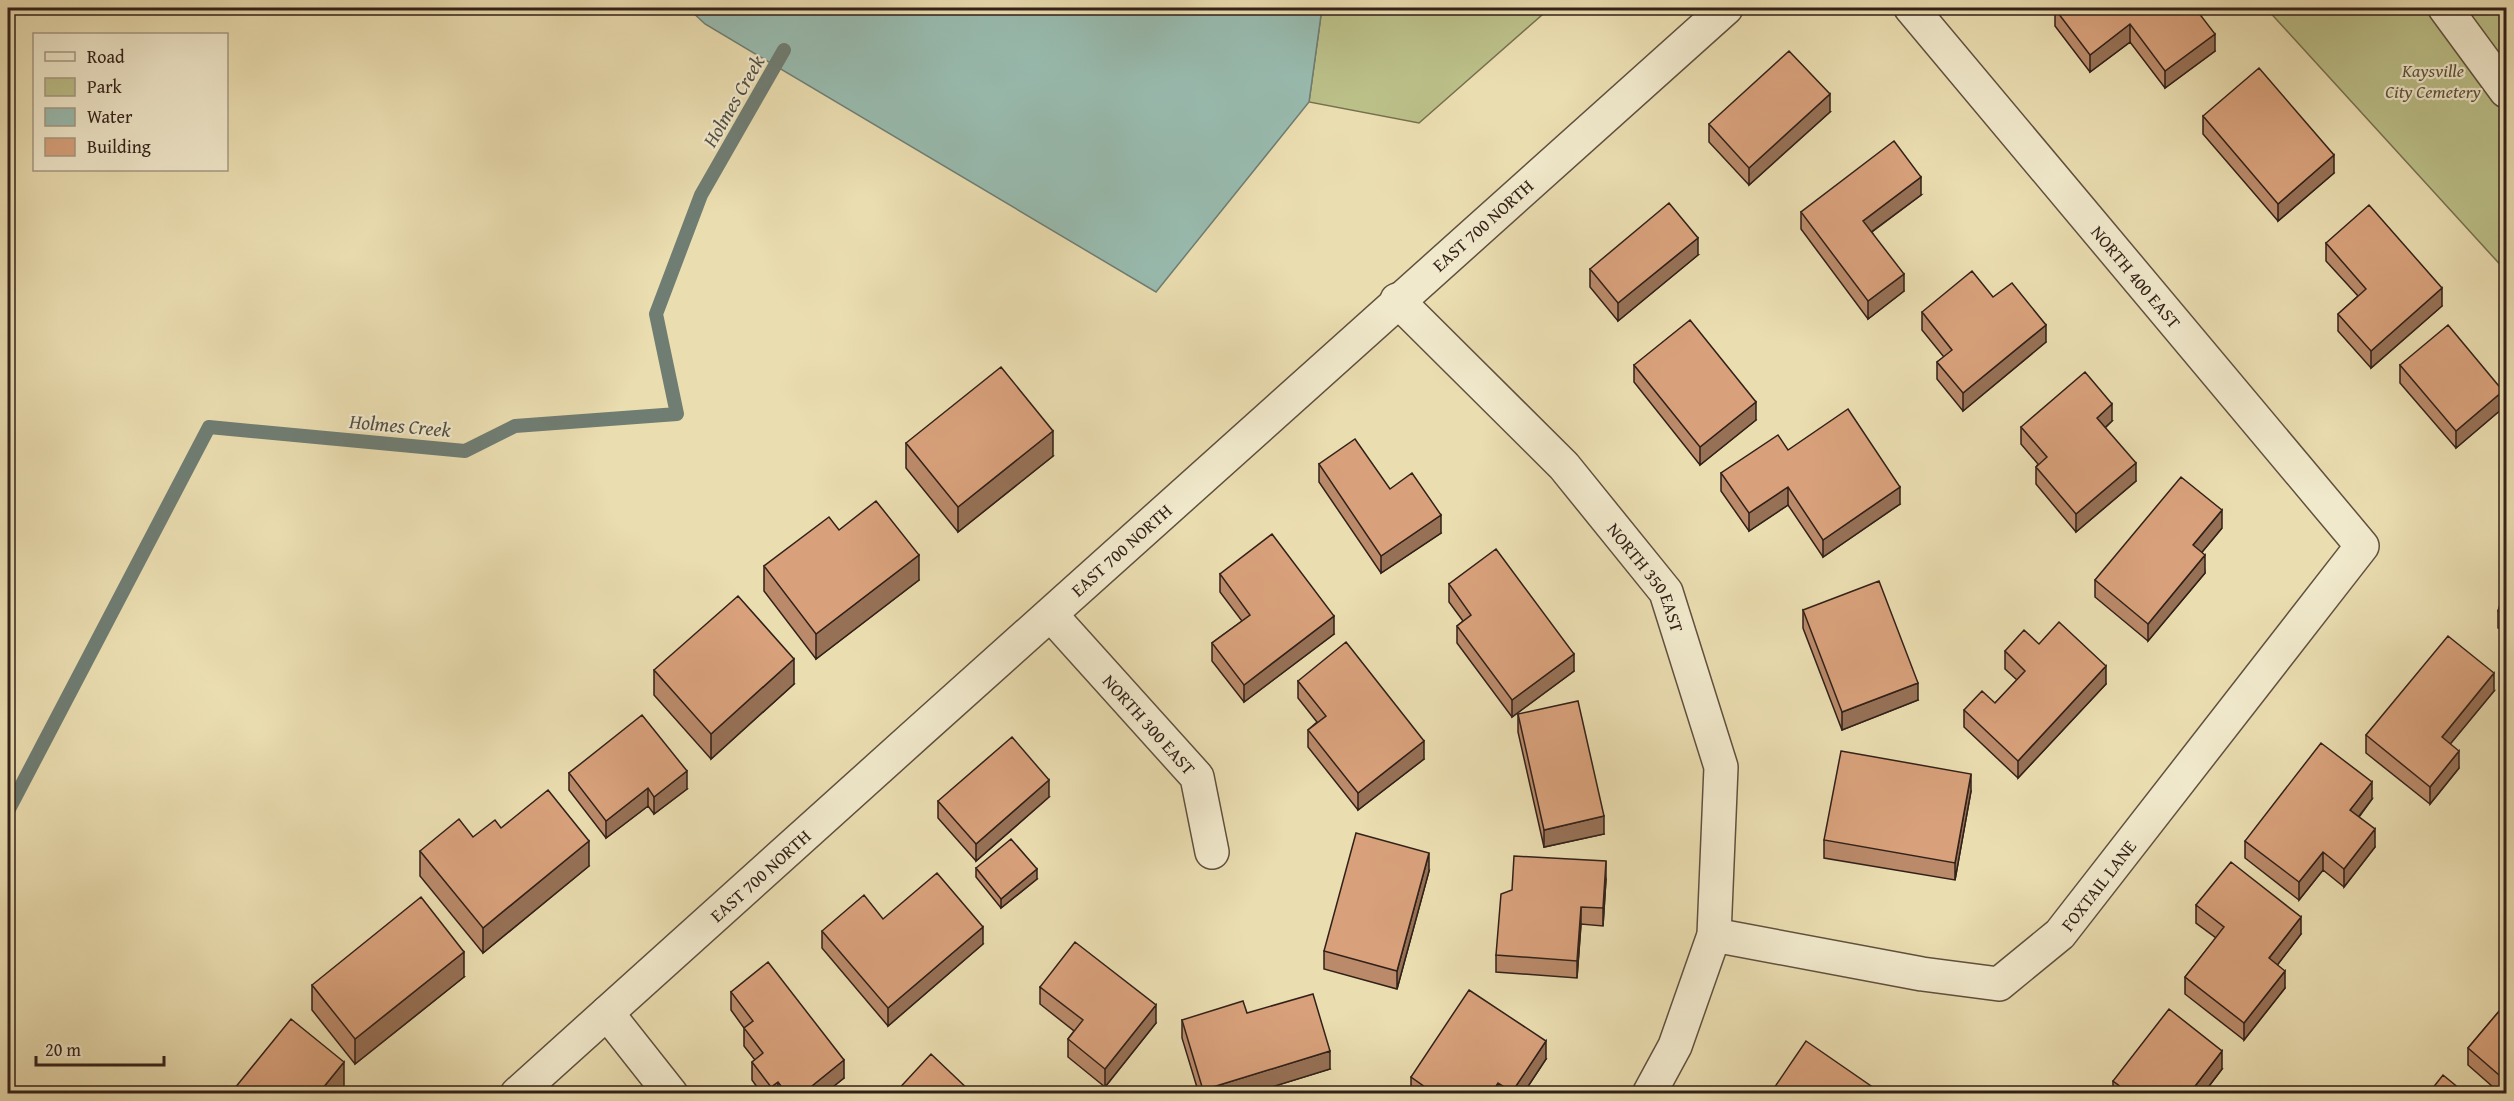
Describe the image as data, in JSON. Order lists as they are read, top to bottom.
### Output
{
  "streets": {
    "street": [
      "EAST 700 NORTH",
      "NORTH 400 EAST",
      "NORTH 350 EAST",
      "NORTH 300 EAST",
      "FOXTAIL LANE"
    ]
  },
  "crossings": [
    ["EAST 700 NORTH", "NORTH 350 EAST"],
    ["EAST 700 NORTH", "NORTH 300 EAST"],
    ["NORTH 400 EAST", "FOXTAIL LANE"],
    ["NORTH 350 EAST", "FOXTAIL LANE"]
  ],
  "water": ["Holmes Creek"],
  "parks": ["Kaysville City Cemetery"],
  "legend": [
    "Road",
    "Park",
    "Water",
    "Building"
  ],
  "scale_bar": "20 m"
}
